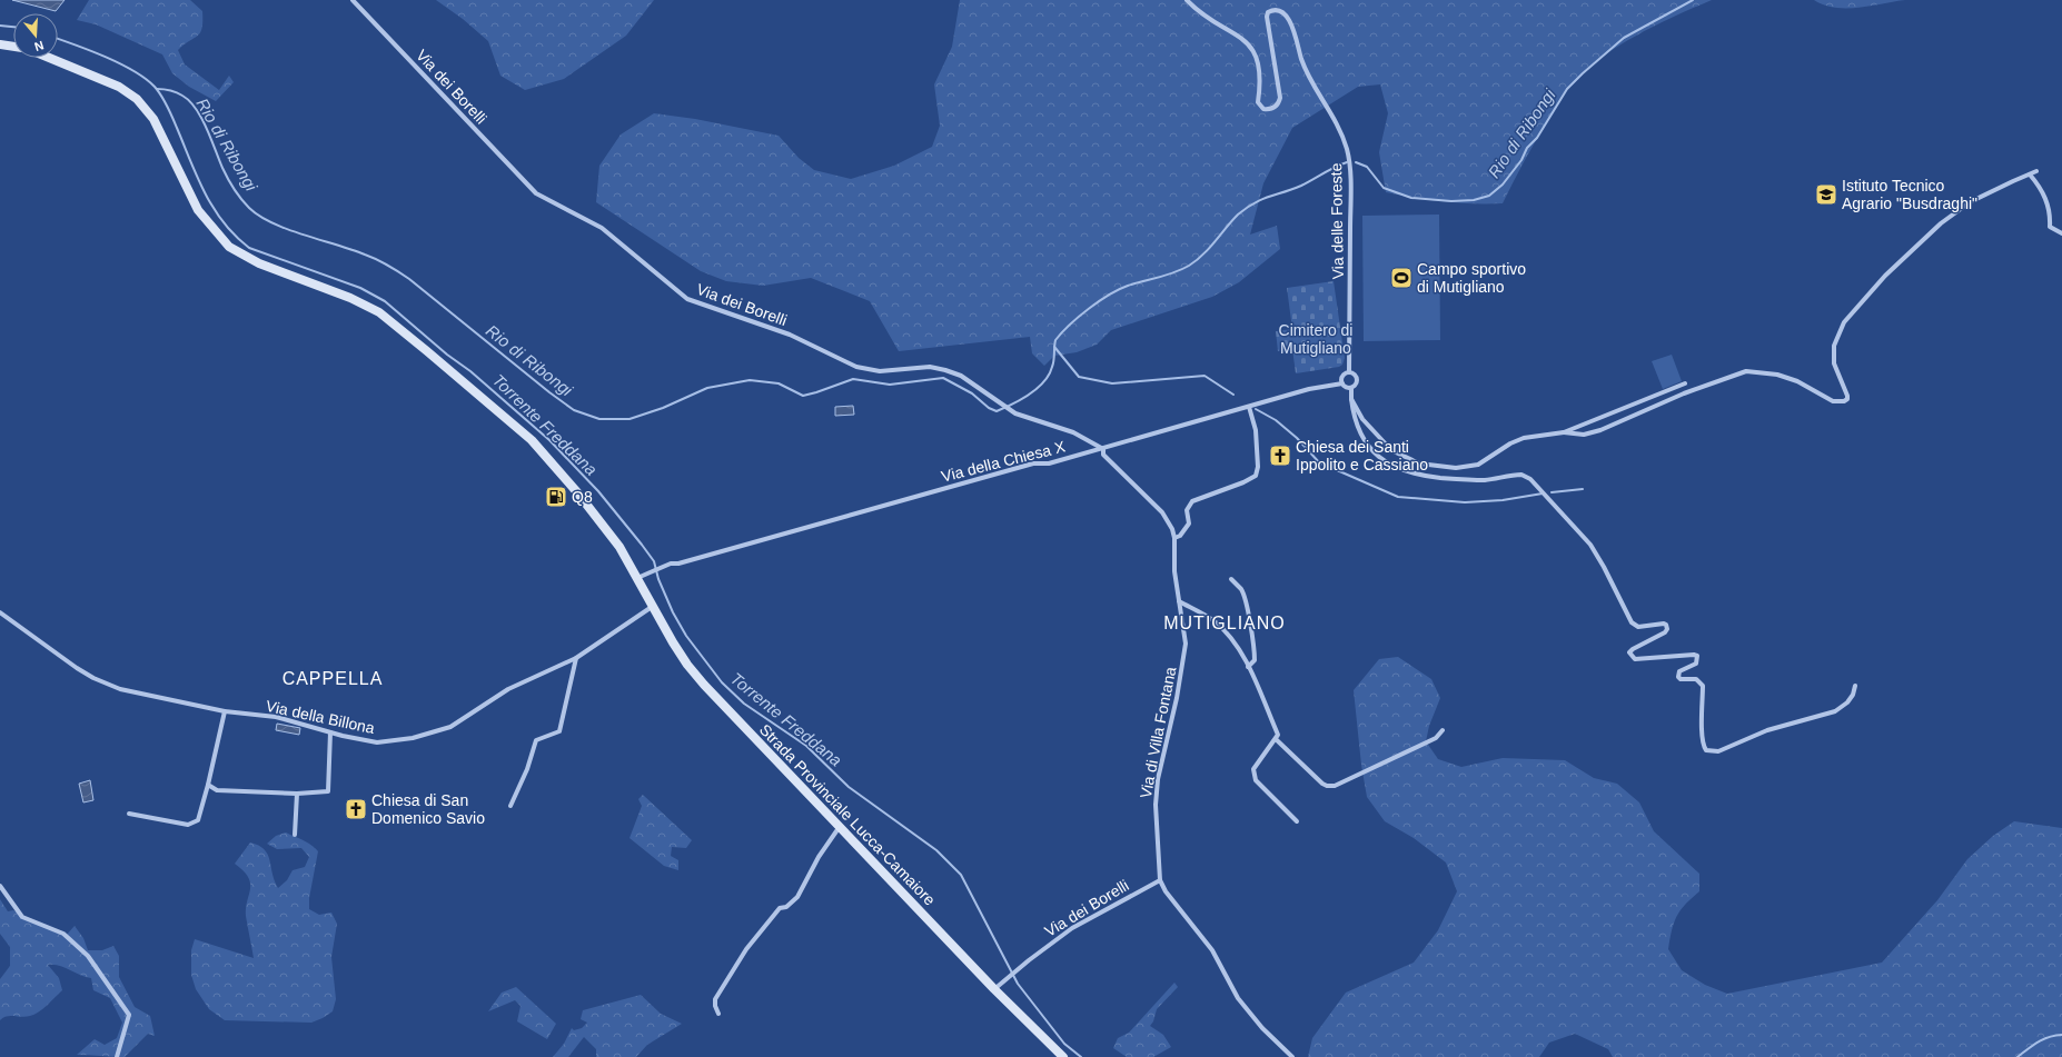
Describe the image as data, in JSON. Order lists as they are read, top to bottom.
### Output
{
  "streets": {
    "main road": ["Strada Provinciale Lucca-Camaiore"],
    "street": [
      "Via dei Borelli",
      "Via delle Foreste",
      "Via della Chiesa X",
      "Via della Billona",
      "Via di Villa Fontana"
    ]
  },
  "crossings": [
    ["Via dei Borelli", "Via della Chiesa X"],
    ["Via dei Borelli", "Via di Villa Fontana"],
    ["Via dei Borelli", "Strada Provinciale Lucca-Camaiore"],
    ["Via delle Foreste", "Via della Chiesa X"],
    ["Via della Chiesa X", "Via di Villa Fontana"],
    ["Via della Chiesa X", "Strada Provinciale Lucca-Camaiore"],
    ["Via della Billona", "Strada Provinciale Lucca-Camaiore"]
  ],
  "districts": ["MUTIGLIANO", "CAPPELLA"],
  "water": ["Rio di Ribongi", "Torrente Freddana"],
  "parks": ["Cimitero di Mutigliano"],
  "places": {
    "school or university": ["Istituto Tecnico Agrario \"Busdraghi\""],
    "sports": ["Campo sportivo di Mutigliano"],
    "church": ["Chiesa dei Santi Ippolito e Cassiano", "Chiesa di San Domenico Savio"],
    "fuel station": ["Q8"]
  },
  "north": "bottom"
}
